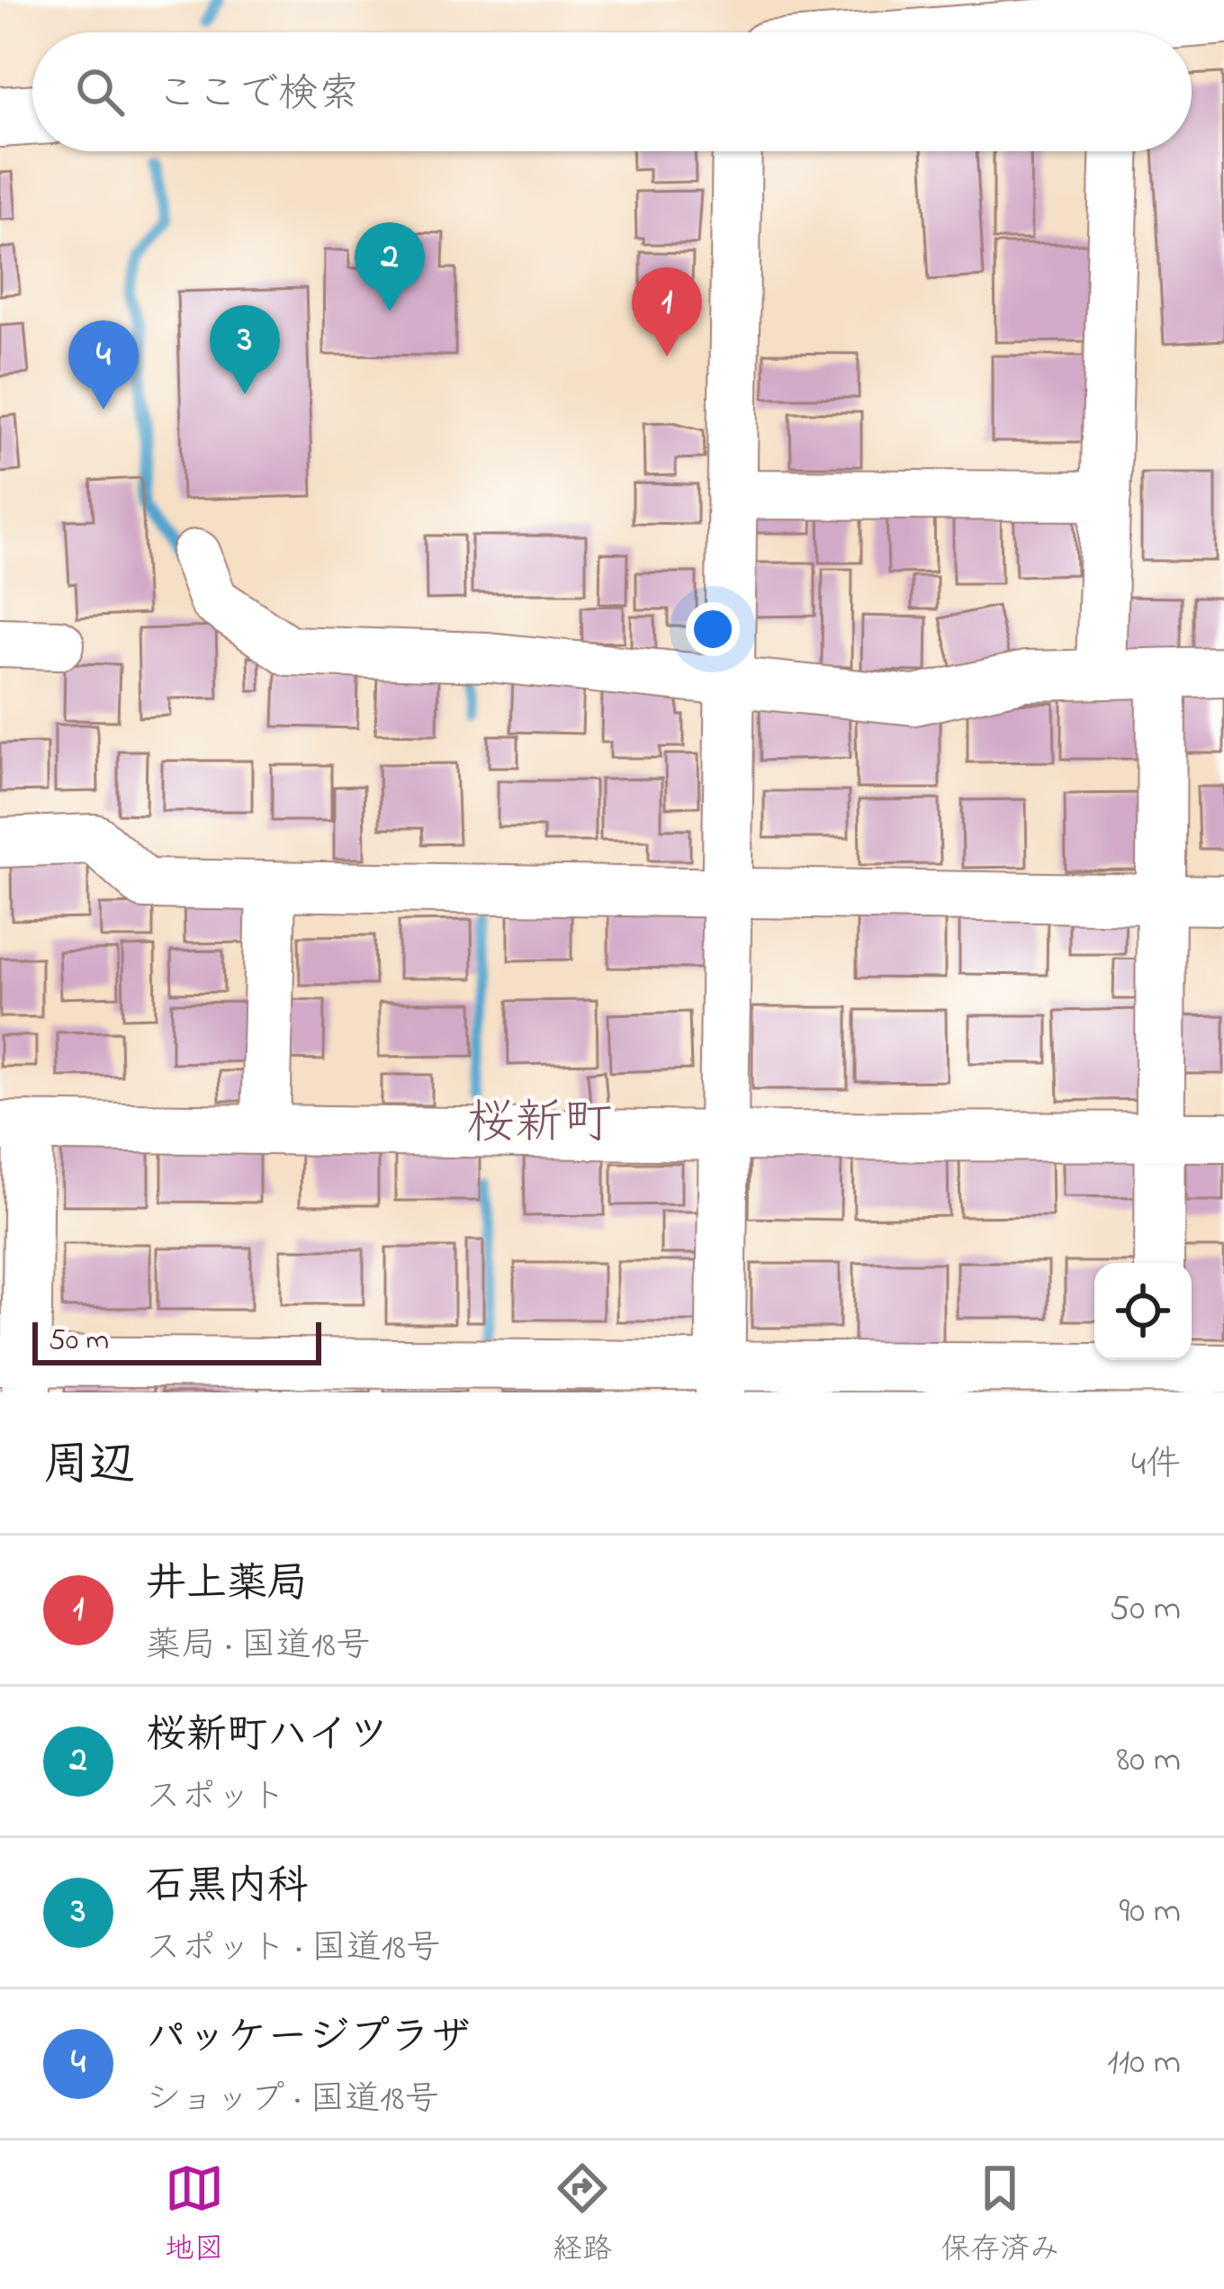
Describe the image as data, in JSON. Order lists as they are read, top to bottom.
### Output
{
  "districts": ["桜新町"],
  "scale_bar": "50 m",
  "page": {
    "search": "ここで検索",
    "pins": [
      "2",
      "1",
      "3",
      "4"
    ],
    "scale": "50 m",
    "heading": ["周辺", "4件"],
    "list": [
      {
        "mark": "1",
        "name": "井上薬局",
        "note": "薬局 · 国道18号",
        "value": "50 m"
      },
      {
        "mark": "2",
        "name": "桜新町ハイツ",
        "note": "スポット",
        "value": "80 m"
      },
      {
        "mark": "3",
        "name": "石黒内科",
        "note": "スポット · 国道18号",
        "value": "90 m"
      },
      {
        "mark": "4",
        "name": "パッケージプラザ",
        "note": "ショップ · 国道18号",
        "value": "110 m"
      }
    ],
    "nav": ["地図", "経路", "保存済み"]
  }
}
